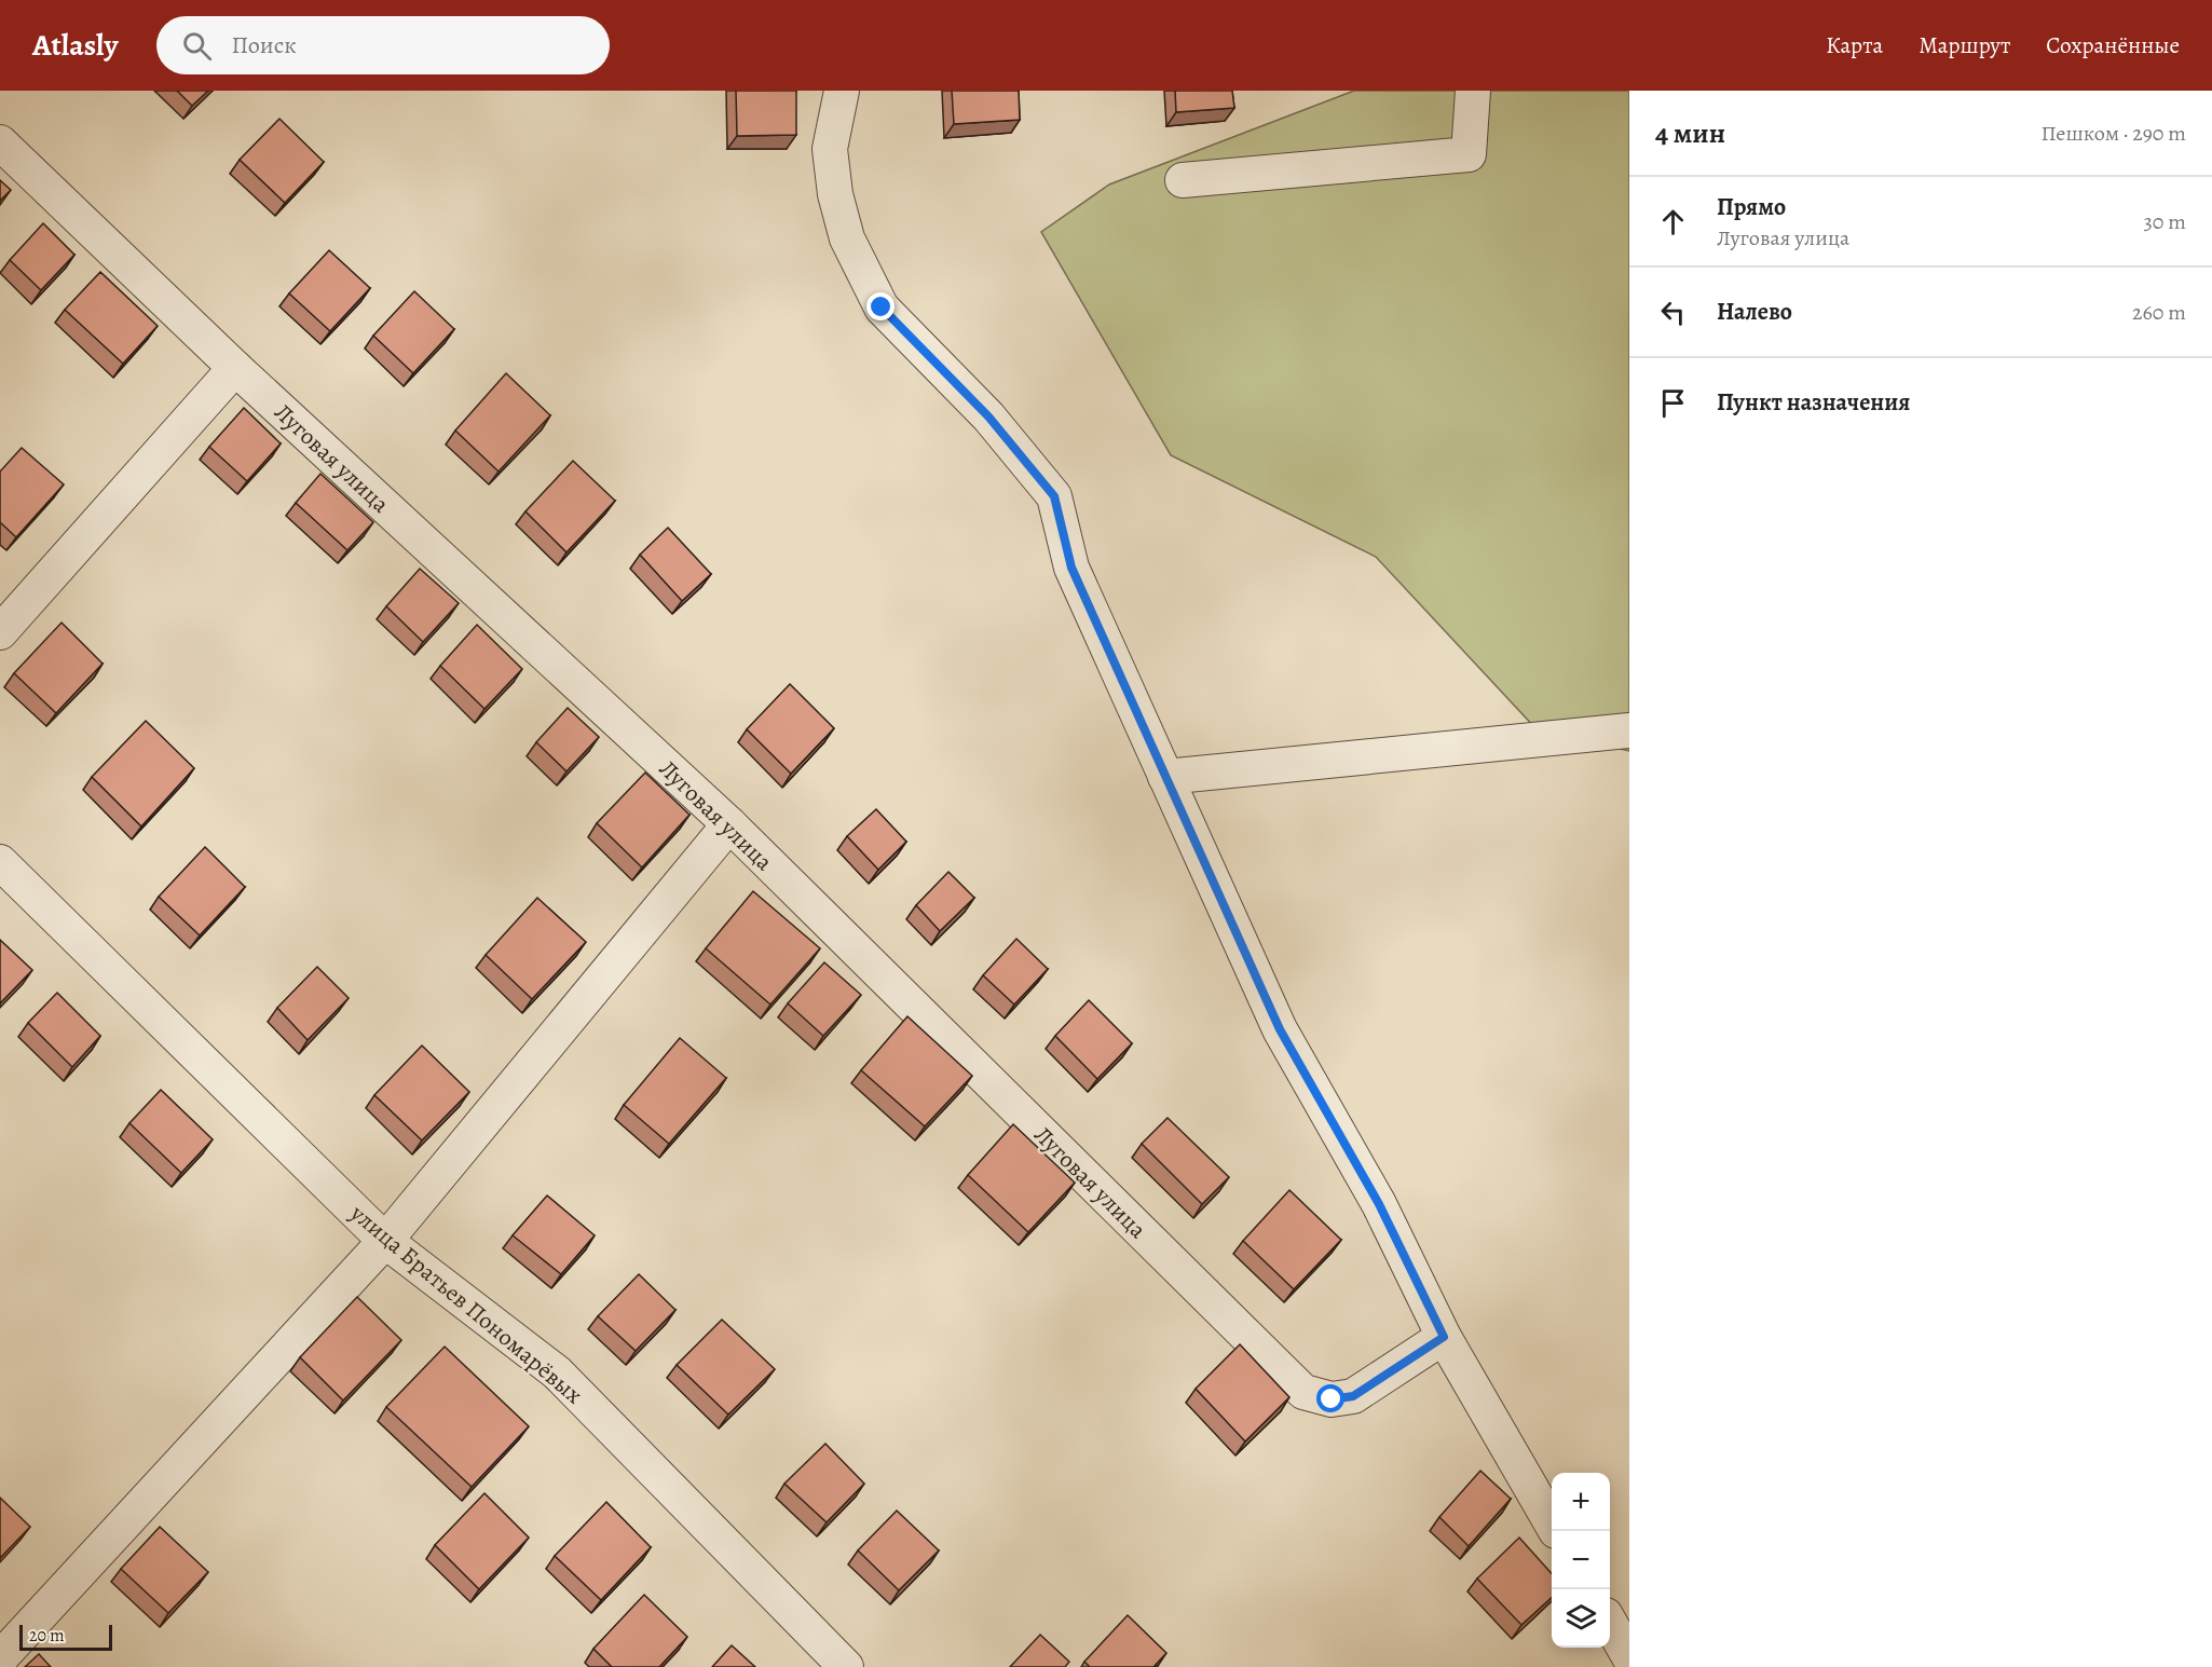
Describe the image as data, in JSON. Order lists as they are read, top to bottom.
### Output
{
  "streets": {
    "street": ["Луговая улица", "улица Братьев Пономарёвых"]
  },
  "scale_bar": "20 m",
  "page": {
    "header": "Atlasly",
    "search": "Поиск",
    "nav": ["Карта", "Маршрут", "Сохранённые"],
    "heading": ["4 мин", "Пешком · 290 m"],
    "list": [
      ["Прямо", "Луговая улица", "30 m"],
      ["Налево", "260 m"],
      "Пункт назначения"
    ],
    "map_buttons": ["+", "−"],
    "scale": "20 m"
  }
}
